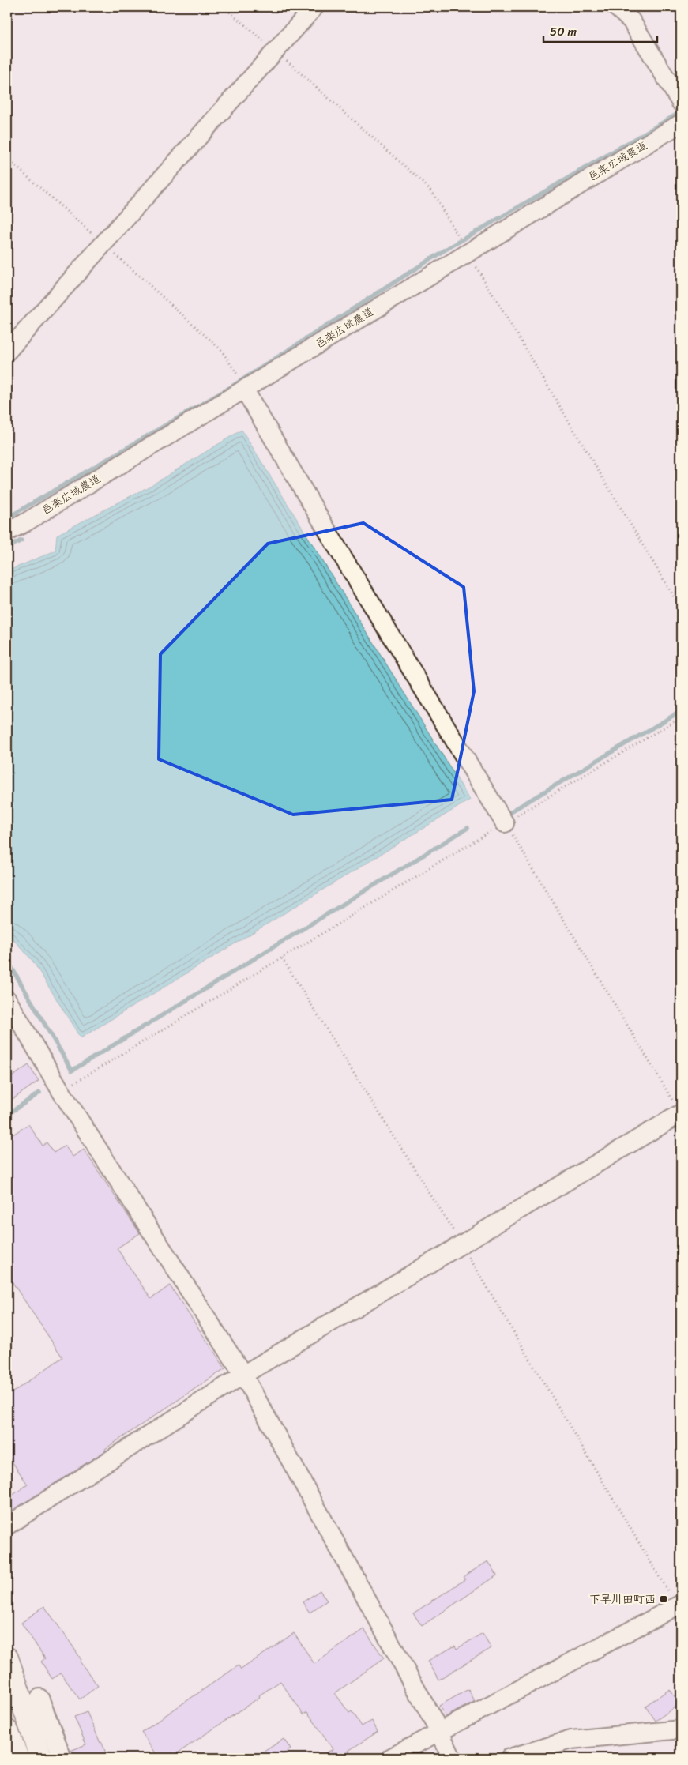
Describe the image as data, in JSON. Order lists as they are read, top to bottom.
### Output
{
  "streets": {
    "street": ["邑楽広域農道"]
  },
  "places": {
    "transit": ["下早川田町西"]
  },
  "scale_bar": "50 m"
}
